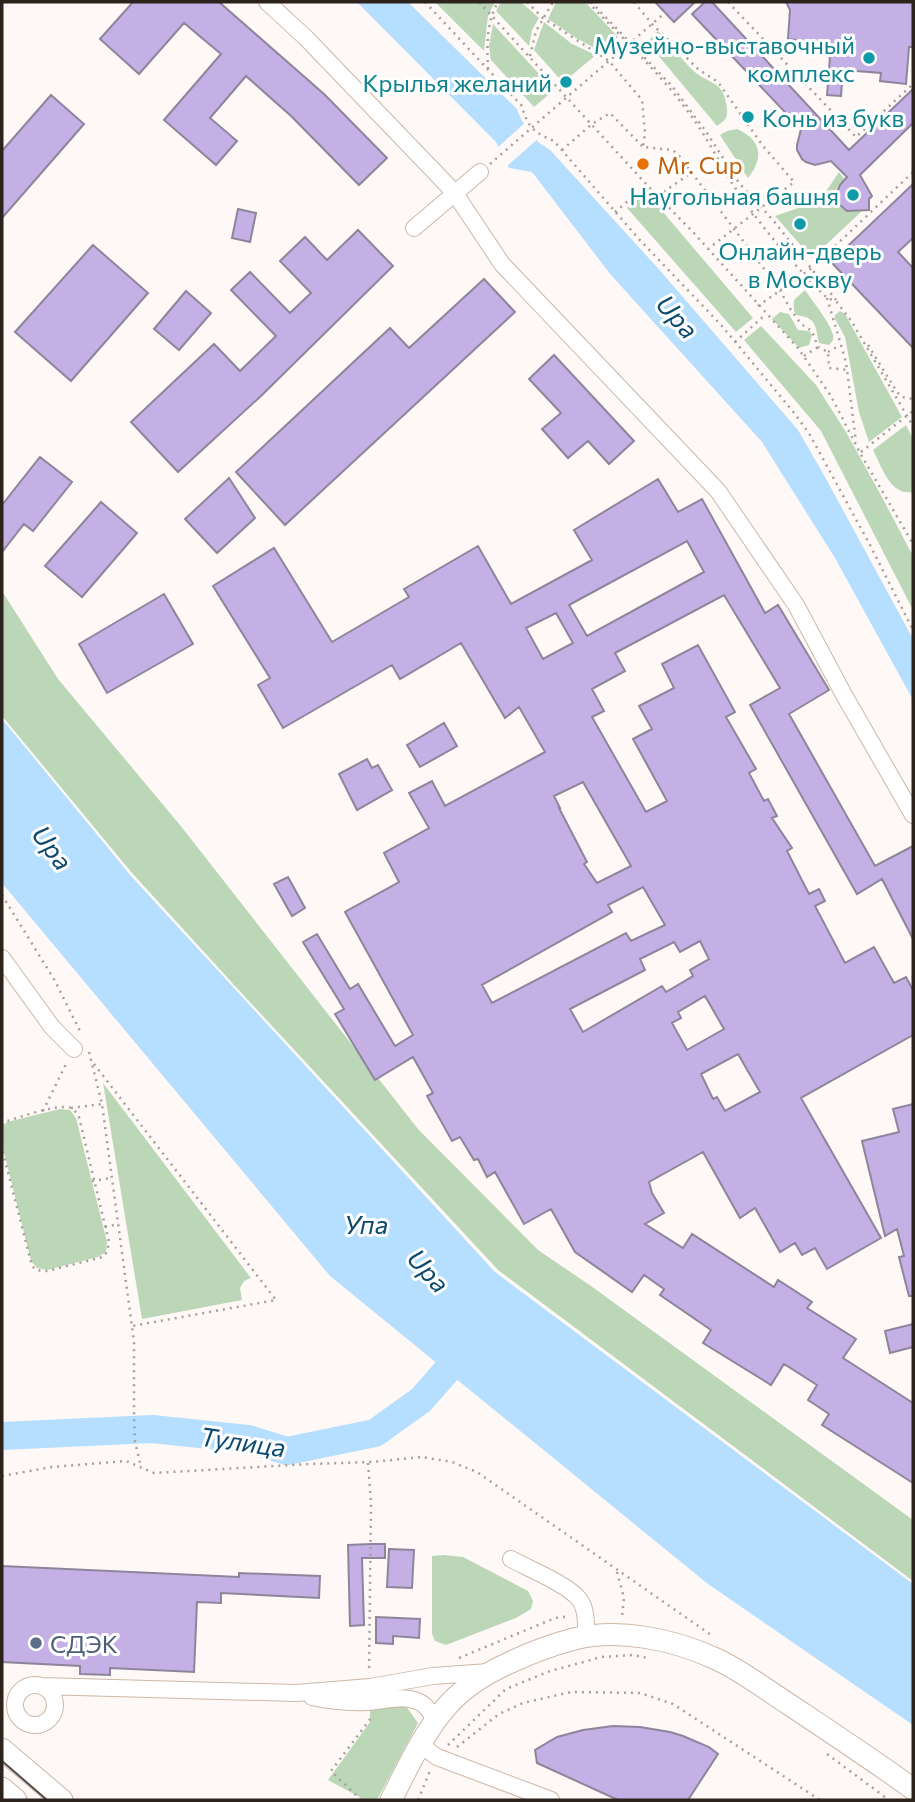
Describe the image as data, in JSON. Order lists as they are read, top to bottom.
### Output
{
  "water": ["Upa", "Упа", "Тулица"],
  "places": [
    "Музейно-выставочный комплекс",
    "Крылья желаний",
    "Конь из букв",
    "Mr. Cup",
    "Наугольная башня",
    "Онлайн-дверь в Москву",
    "СДЭК"
  ]
}
